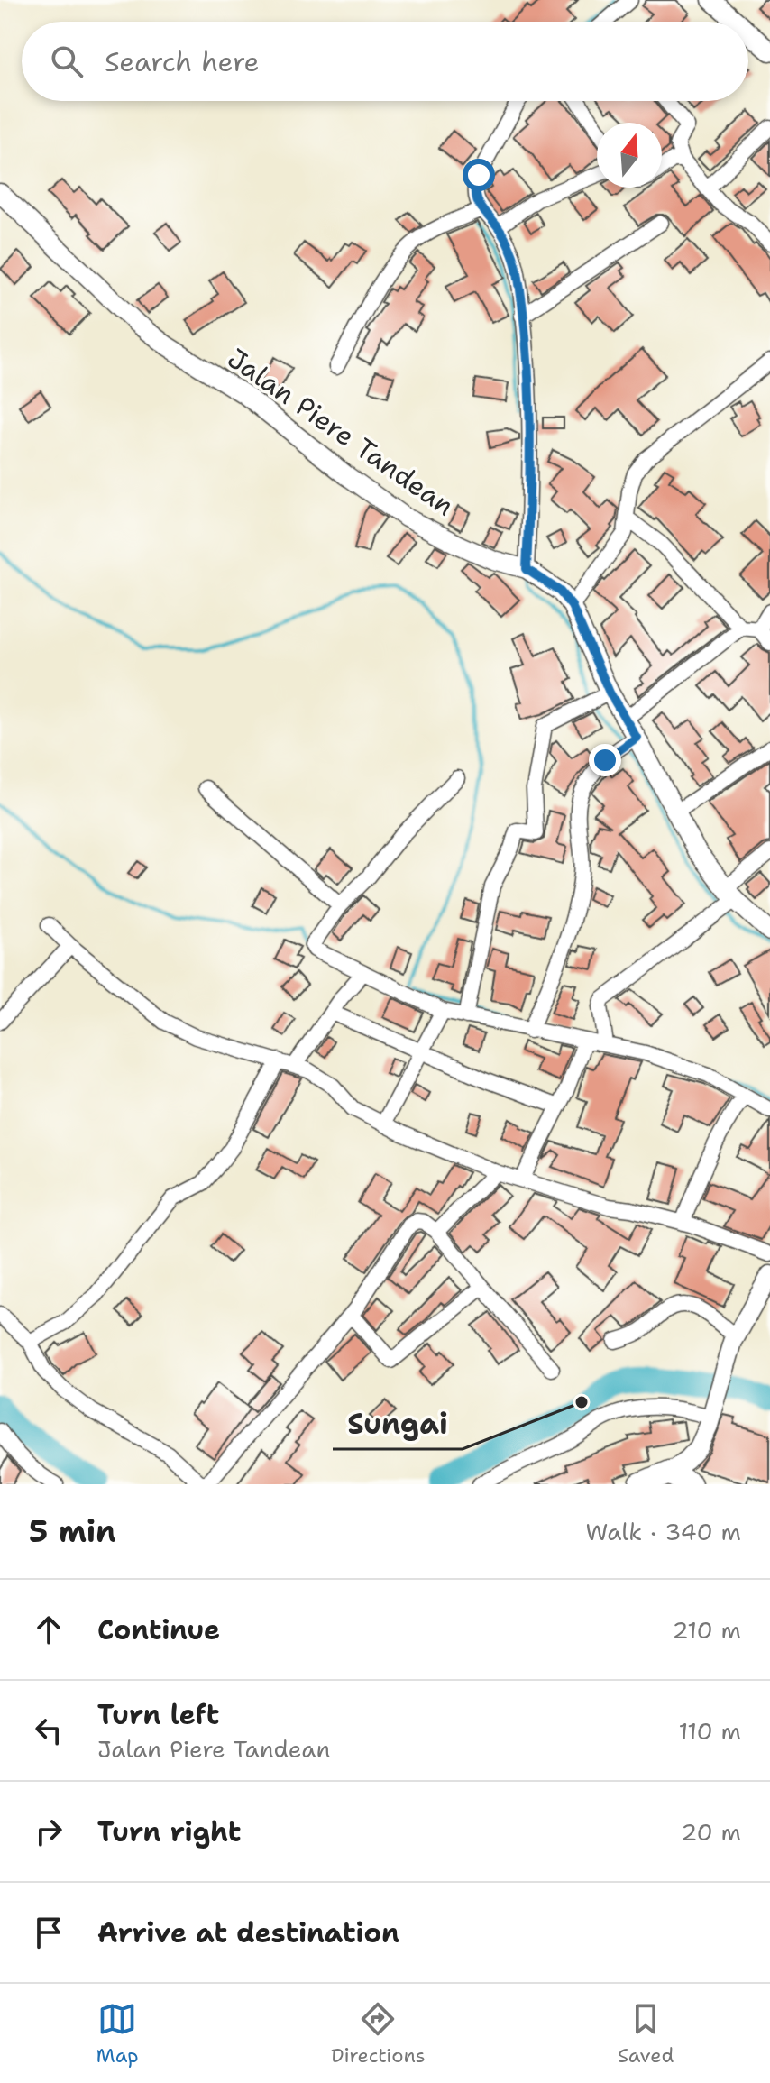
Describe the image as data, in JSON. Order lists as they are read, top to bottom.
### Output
{
  "streets": {
    "street": ["Jalan Piere Tandean"]
  },
  "places": ["Sungai"],
  "north": "top",
  "page": {
    "search": "Search here",
    "heading": ["5 min", "Walk · 340 m"],
    "list": [
      ["Continue", "210 m"],
      ["Turn left", "Jalan Piere Tandean", "110 m"],
      ["Turn right", "20 m"],
      "Arrive at destination"
    ],
    "nav": ["Map", "Directions", "Saved"]
  }
}
